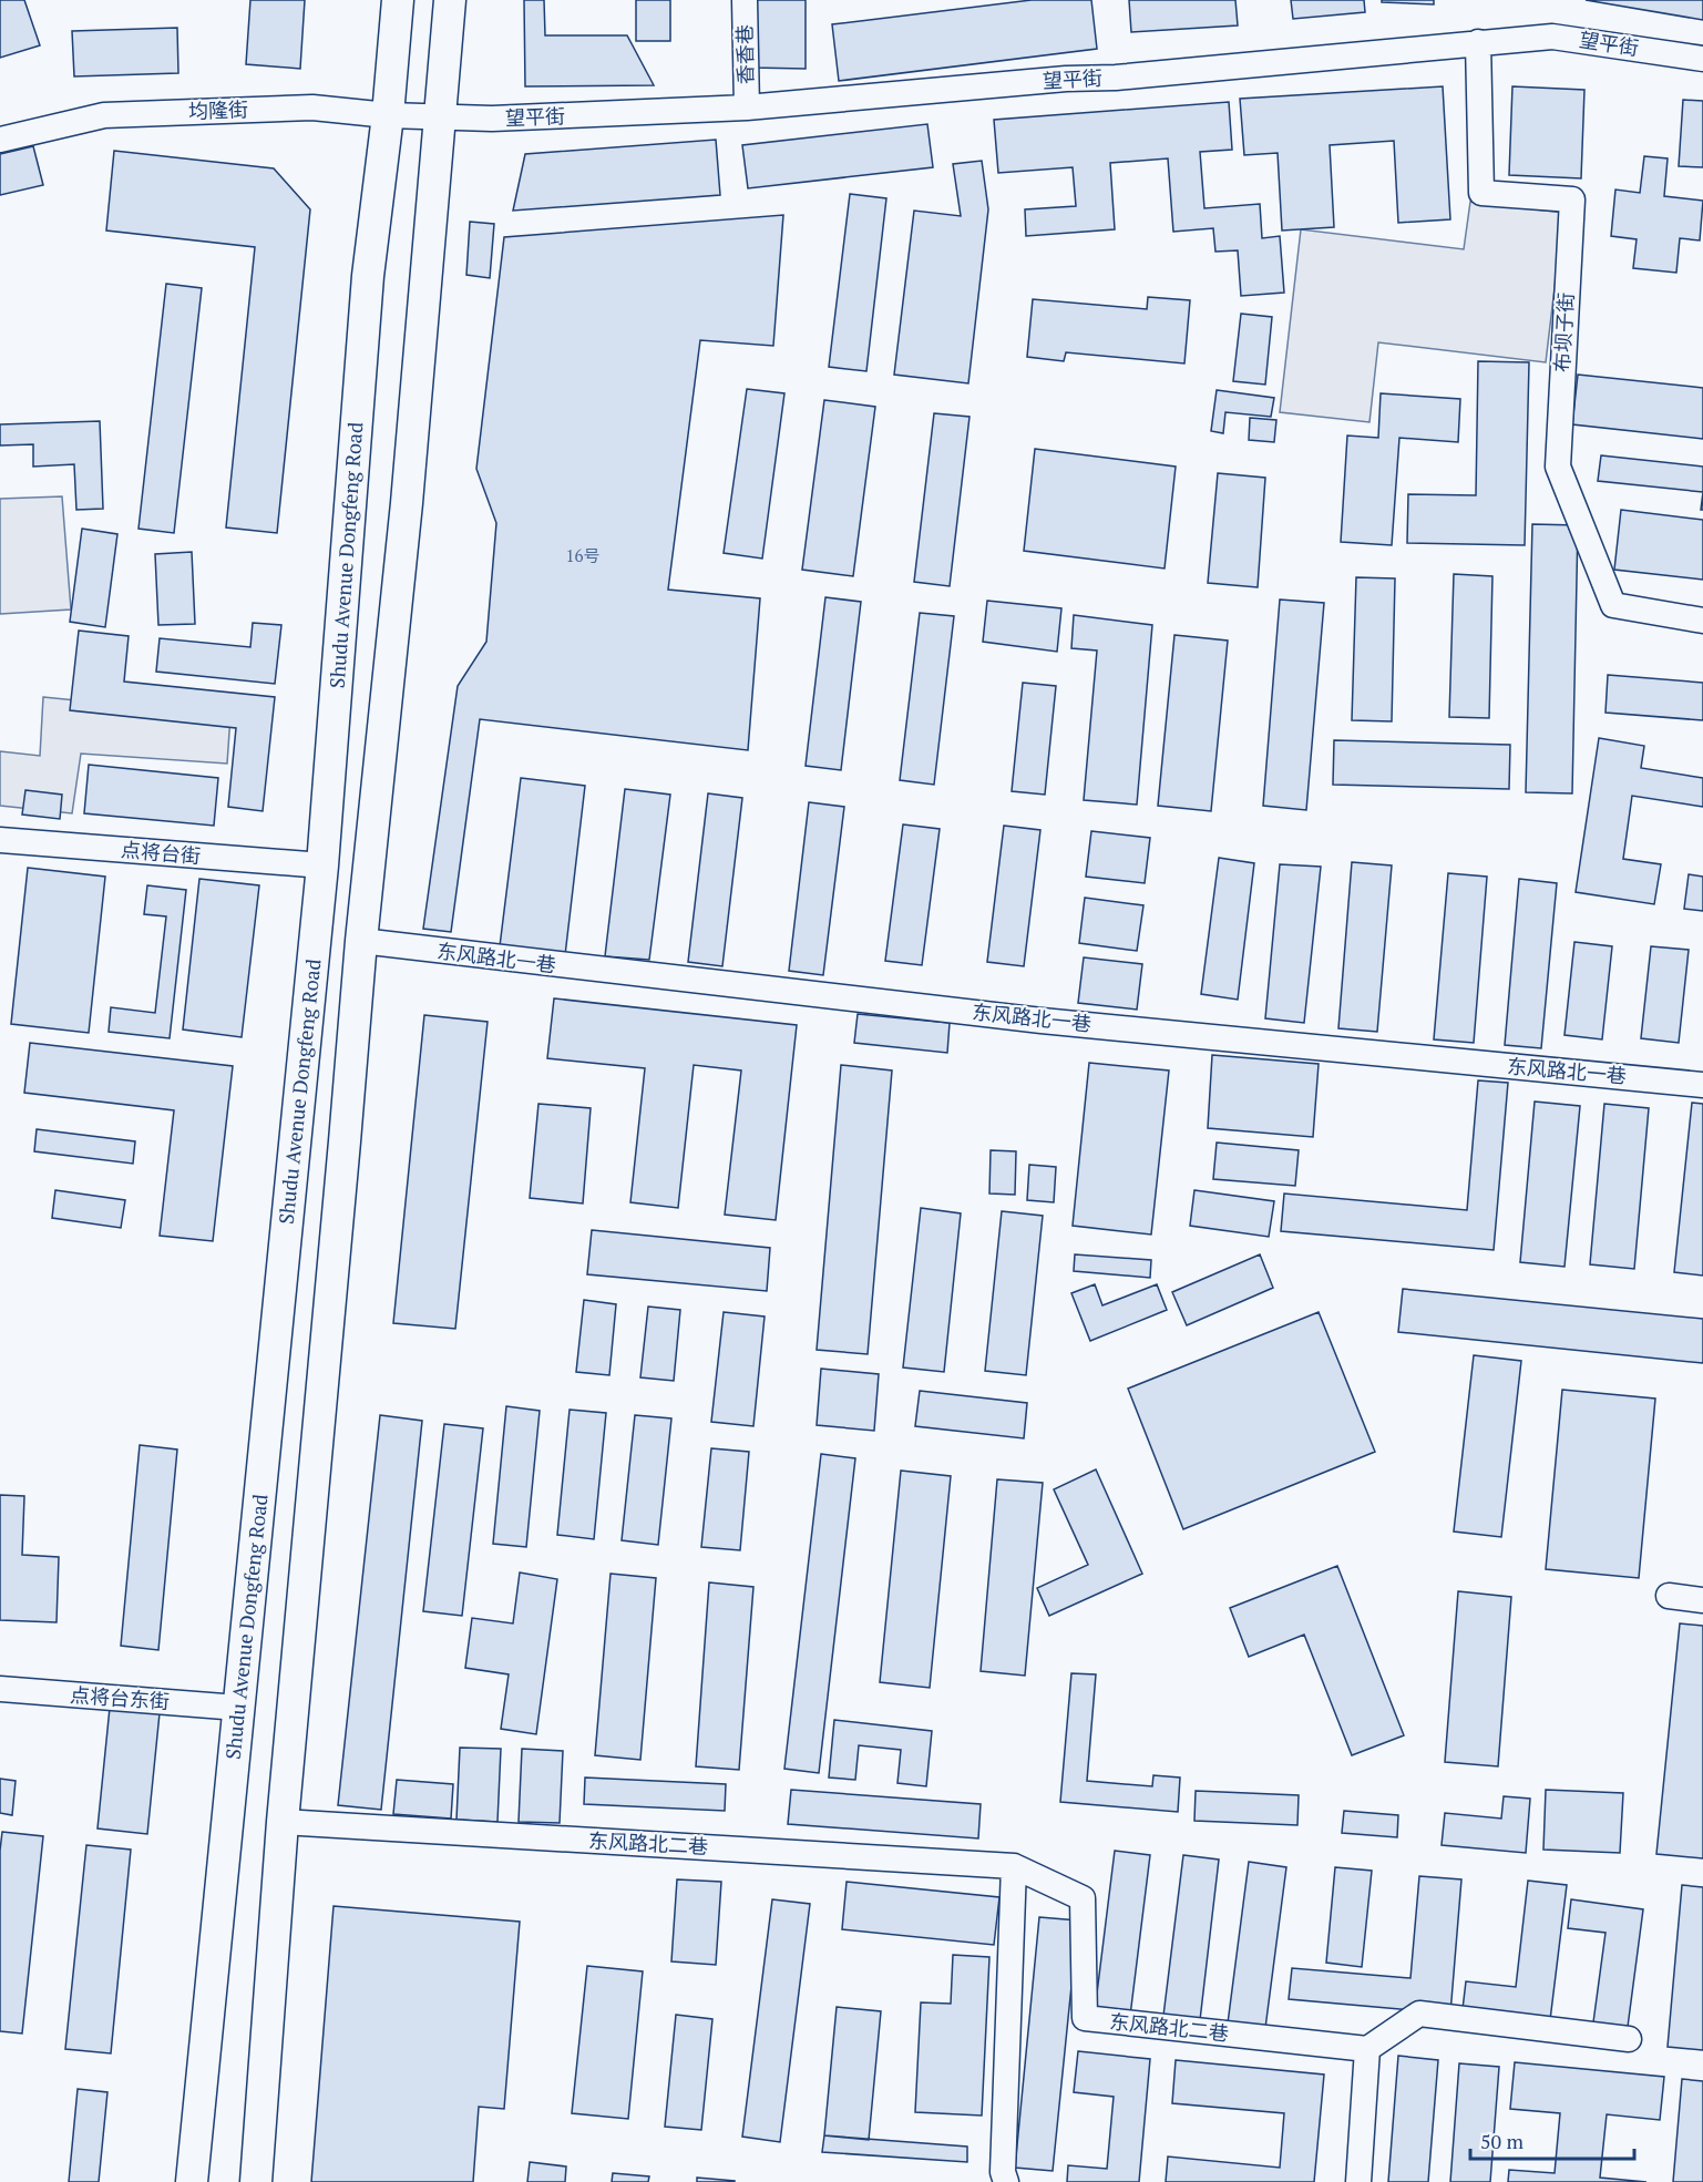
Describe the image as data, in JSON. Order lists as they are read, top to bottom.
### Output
{
  "streets": {
    "main road": ["Shudu Avenue Dongfeng Road"],
    "street": [
      "望平街",
      "香香巷",
      "均隆街",
      "布坝子街",
      "点将台街",
      "东风路北一巷",
      "点将台东街",
      "东风路北二巷"
    ]
  },
  "crossings": [
    ["望平街", "香香巷"],
    ["望平街", "均隆街"],
    ["望平街", "布坝子街"],
    ["均隆街", "Shudu Avenue Dongfeng Road"],
    ["Shudu Avenue Dongfeng Road", "点将台街"],
    ["Shudu Avenue Dongfeng Road", "点将台东街"]
  ],
  "house_numbers": ["16号"],
  "scale_bar": "50 m"
}
